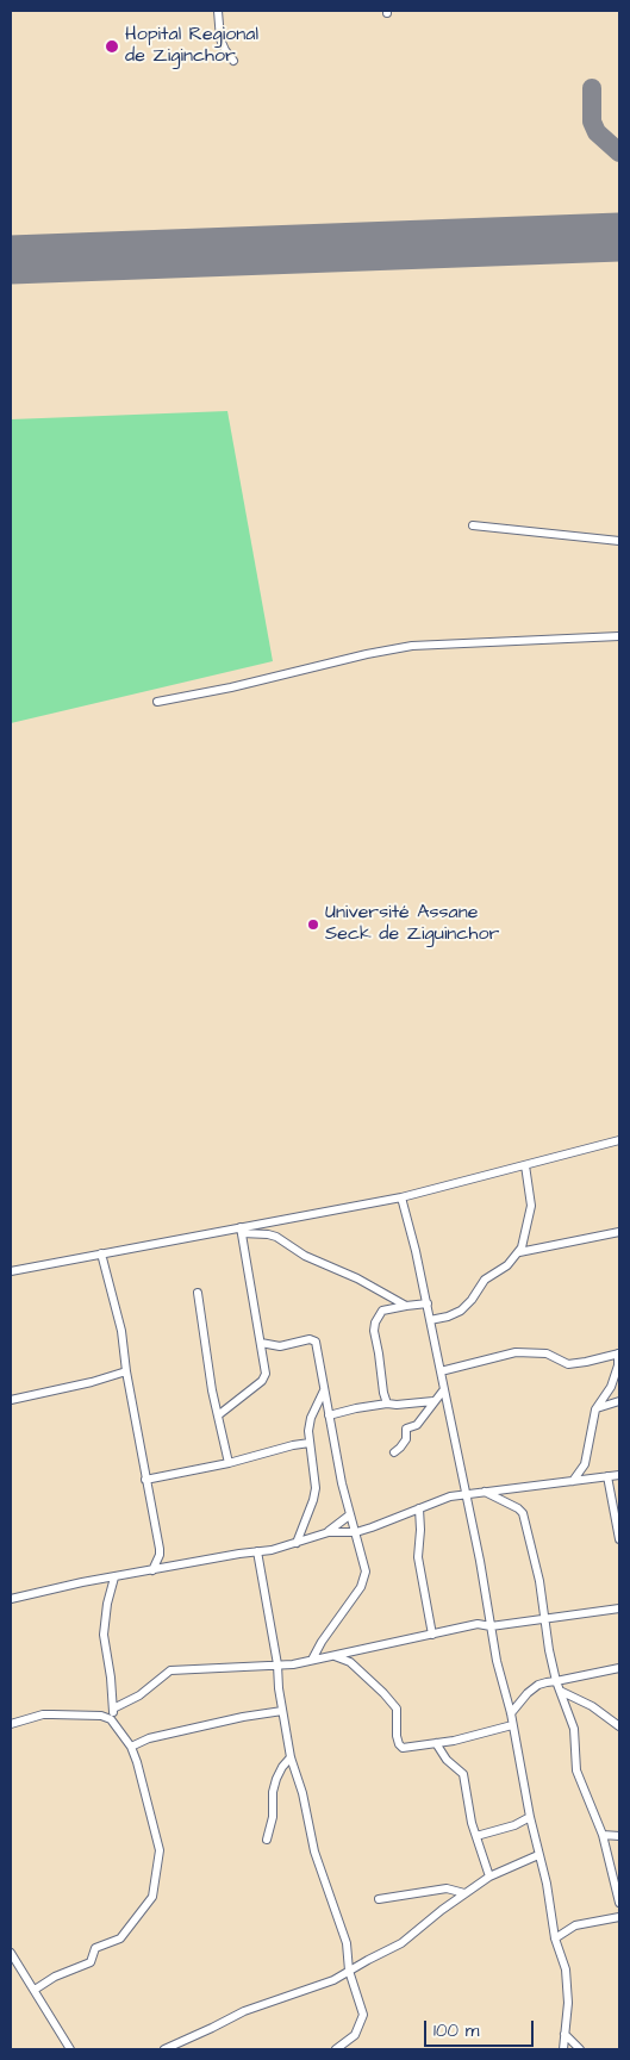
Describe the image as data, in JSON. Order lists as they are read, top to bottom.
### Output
{
  "places": ["Hopital Regional de Ziginchor", "Université Assane Seck de Ziguinchor"],
  "scale_bar": "100 m"
}
